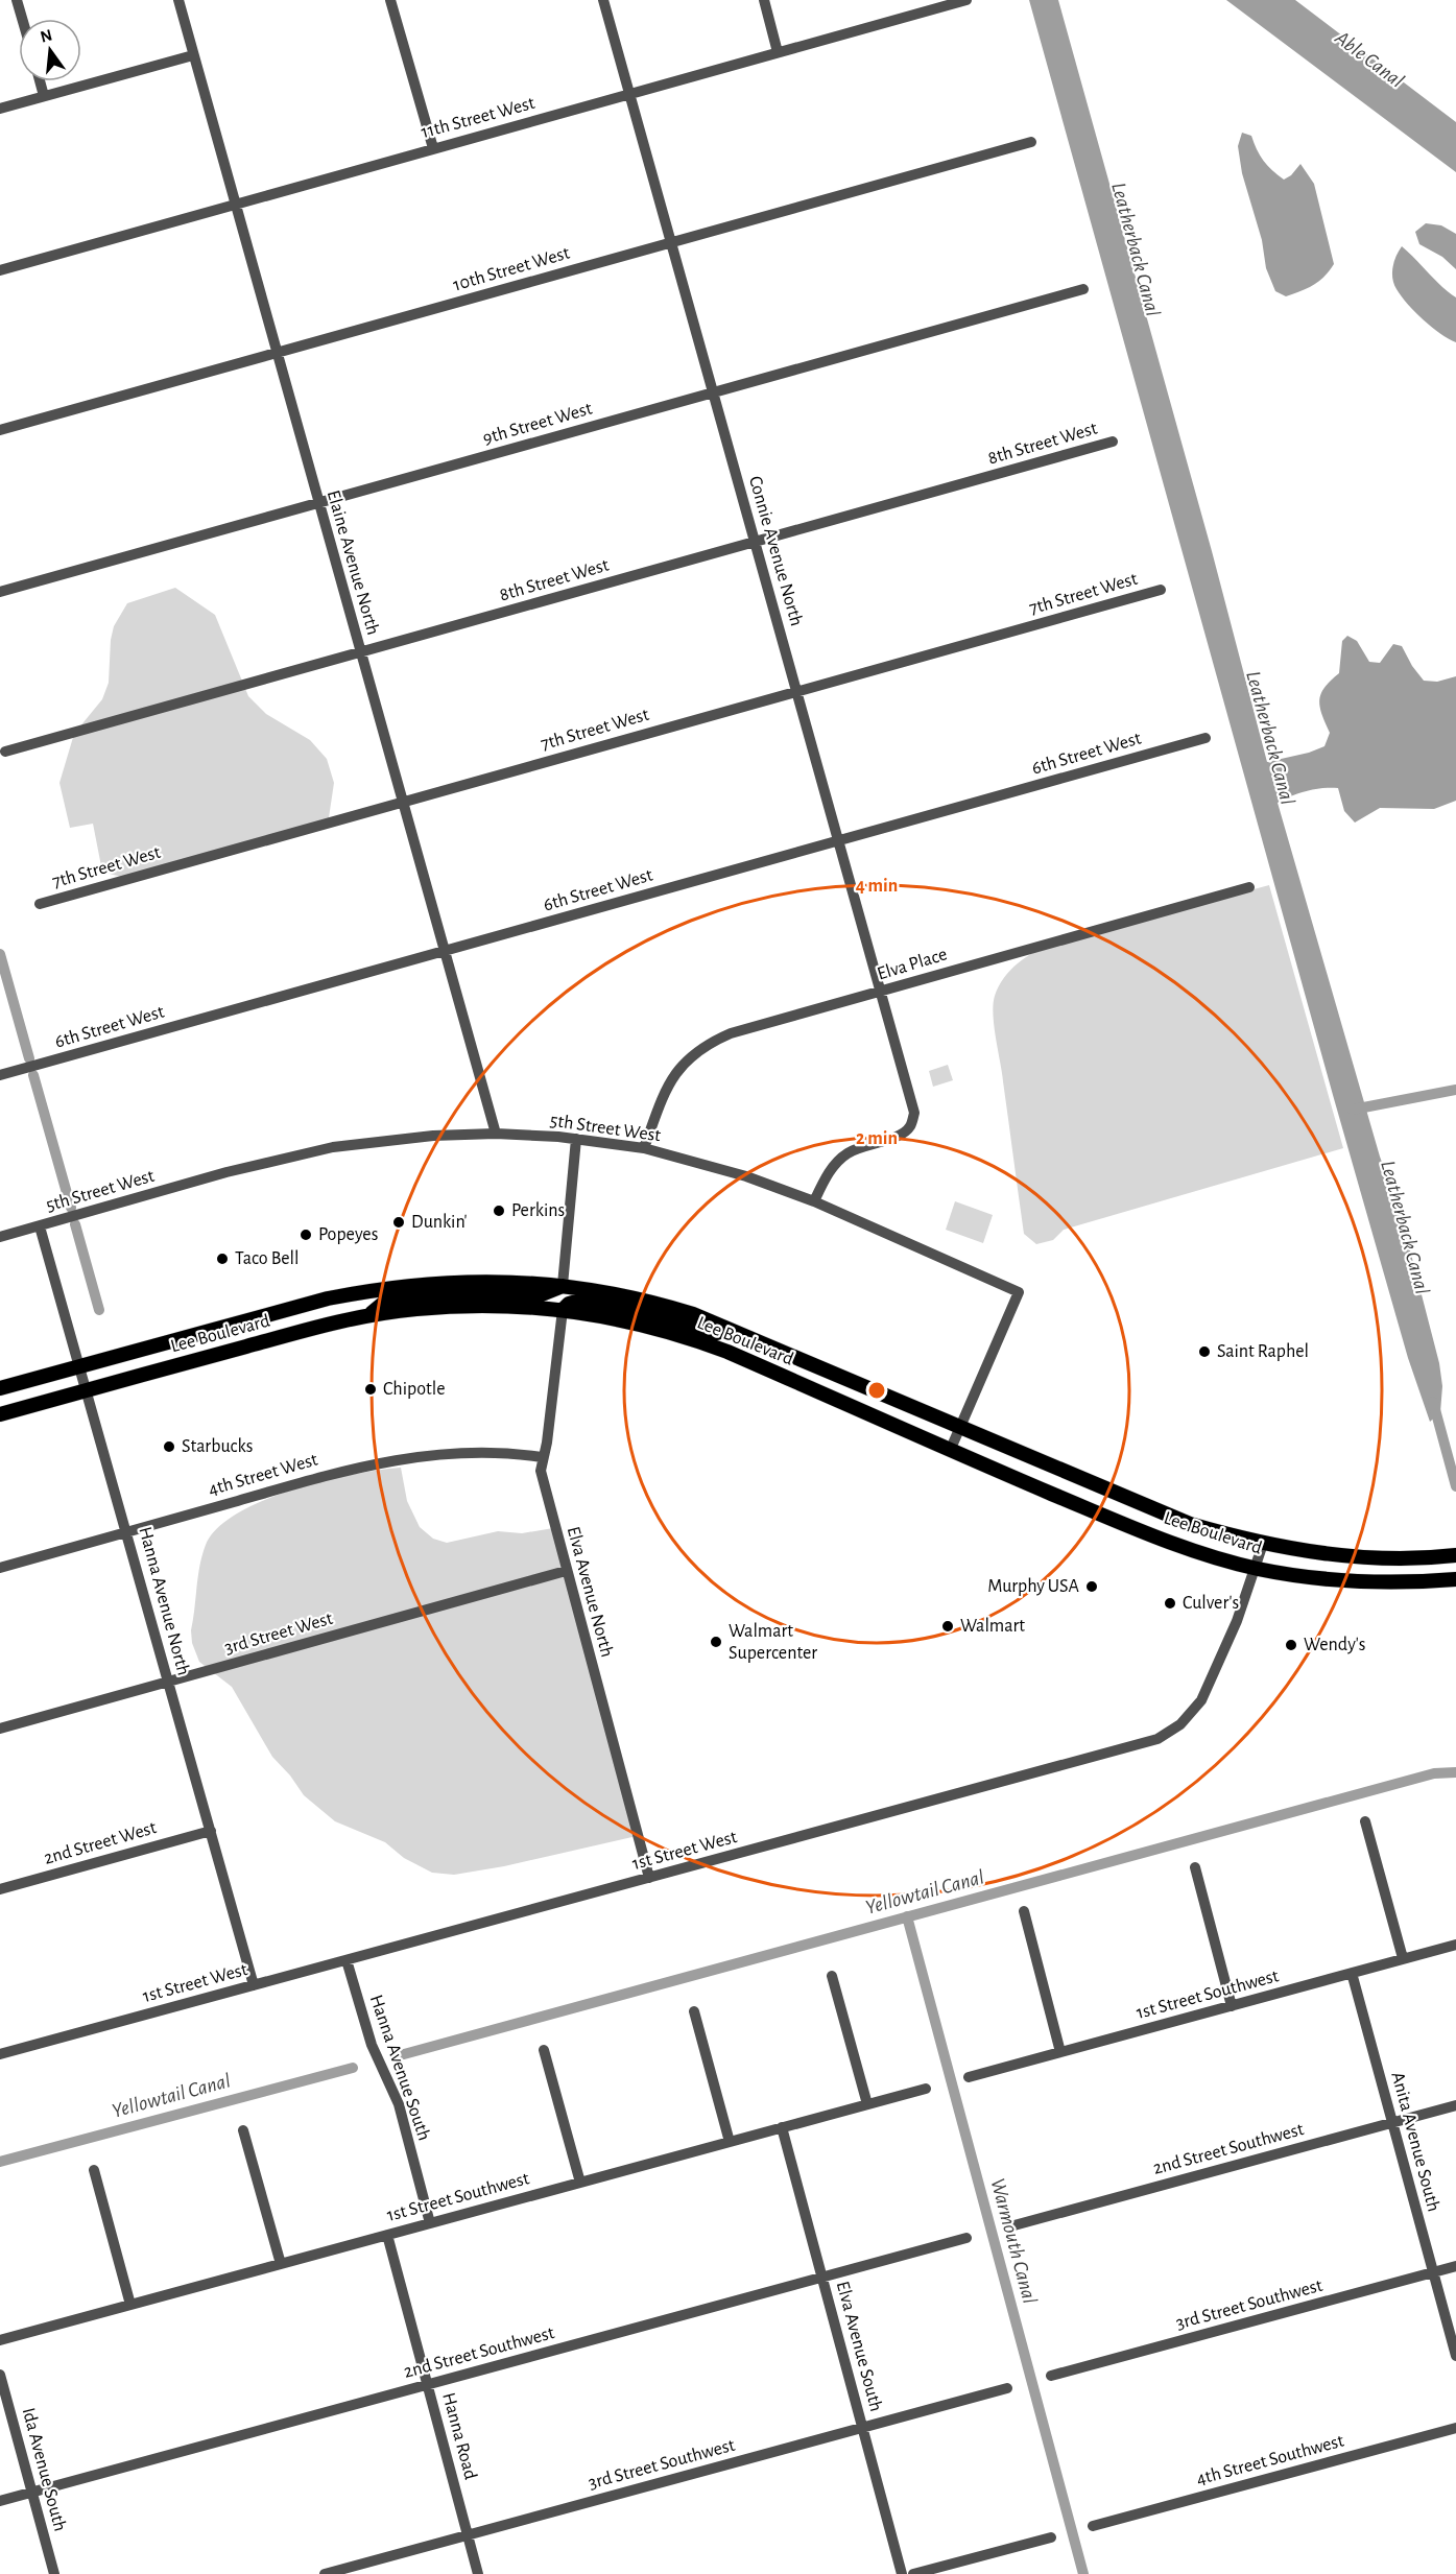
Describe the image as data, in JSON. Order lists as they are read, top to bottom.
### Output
{
  "streets": {
    "main road": ["Lee Boulevard"],
    "street": [
      "11th Street West",
      "10th Street West",
      "9th Street West",
      "8th Street West",
      "Connie Avenue North",
      "Elaine Avenue North",
      "7th Street West",
      "6th Street West",
      "Elva Place",
      "5th Street West",
      "4th Street West",
      "Elva Avenue North",
      "Hanna Avenue North",
      "3rd Street West",
      "2nd Street West",
      "1st Street West",
      "1st Street Southwest",
      "Hanna Avenue South",
      "Anita Avenue South",
      "2nd Street Southwest",
      "3rd Street Southwest",
      "Elva Avenue South",
      "Hanna Road",
      "4th Street Southwest",
      "Ida Avenue South"
    ]
  },
  "crossings": [
    ["11th Street West", "Connie Avenue North"],
    ["11th Street West", "Elaine Avenue North"],
    ["10th Street West", "Connie Avenue North"],
    ["10th Street West", "Elaine Avenue North"],
    ["9th Street West", "Connie Avenue North"],
    ["9th Street West", "Elaine Avenue North"],
    ["8th Street West", "Connie Avenue North"],
    ["8th Street West", "Elaine Avenue North"],
    ["Connie Avenue North", "7th Street West"],
    ["Connie Avenue North", "6th Street West"],
    ["Connie Avenue North", "Elva Place"],
    ["Connie Avenue North", "5th Street West"],
    ["Elaine Avenue North", "7th Street West"],
    ["Elaine Avenue North", "6th Street West"],
    ["Elaine Avenue North", "5th Street West"],
    ["Elva Place", "5th Street West"],
    ["5th Street West", "Lee Boulevard"],
    ["5th Street West", "Hanna Avenue North"],
    ["Lee Boulevard", "Elva Avenue North"],
    ["Lee Boulevard", "Hanna Avenue North"],
    ["Lee Boulevard", "1st Street West"],
    ["4th Street West", "Elva Avenue North"],
    ["4th Street West", "Hanna Avenue North"],
    ["Elva Avenue North", "3rd Street West"],
    ["Elva Avenue North", "1st Street West"],
    ["Hanna Avenue North", "3rd Street West"],
    ["Hanna Avenue North", "2nd Street West"],
    ["Hanna Avenue North", "1st Street West"],
    ["1st Street West", "Hanna Avenue South"],
    ["1st Street Southwest", "Hanna Avenue South"],
    ["1st Street Southwest", "Anita Avenue South"],
    ["1st Street Southwest", "Elva Avenue South"],
    ["1st Street Southwest", "Hanna Road"],
    ["Anita Avenue South", "2nd Street Southwest"],
    ["Anita Avenue South", "3rd Street Southwest"],
    ["2nd Street Southwest", "Elva Avenue South"],
    ["2nd Street Southwest", "Hanna Road"],
    ["2nd Street Southwest", "Ida Avenue South"],
    ["3rd Street Southwest", "Elva Avenue South"],
    ["3rd Street Southwest", "Hanna Road"]
  ],
  "water": [
    "Able Canal",
    "Leatherback Canal",
    "Yellowtail Canal",
    "Warmouth Canal"
  ],
  "places": [
    "Perkins",
    "Dunkin'",
    "Popeyes",
    "Taco Bell",
    "Saint Raphel",
    "Chipotle",
    "Starbucks",
    "Murphy USA",
    "Culver's",
    "Walmart",
    "Walmart Supercenter",
    "Wendy's"
  ],
  "north": "top",
  "rings": ["4 min", "2 min"]
}
